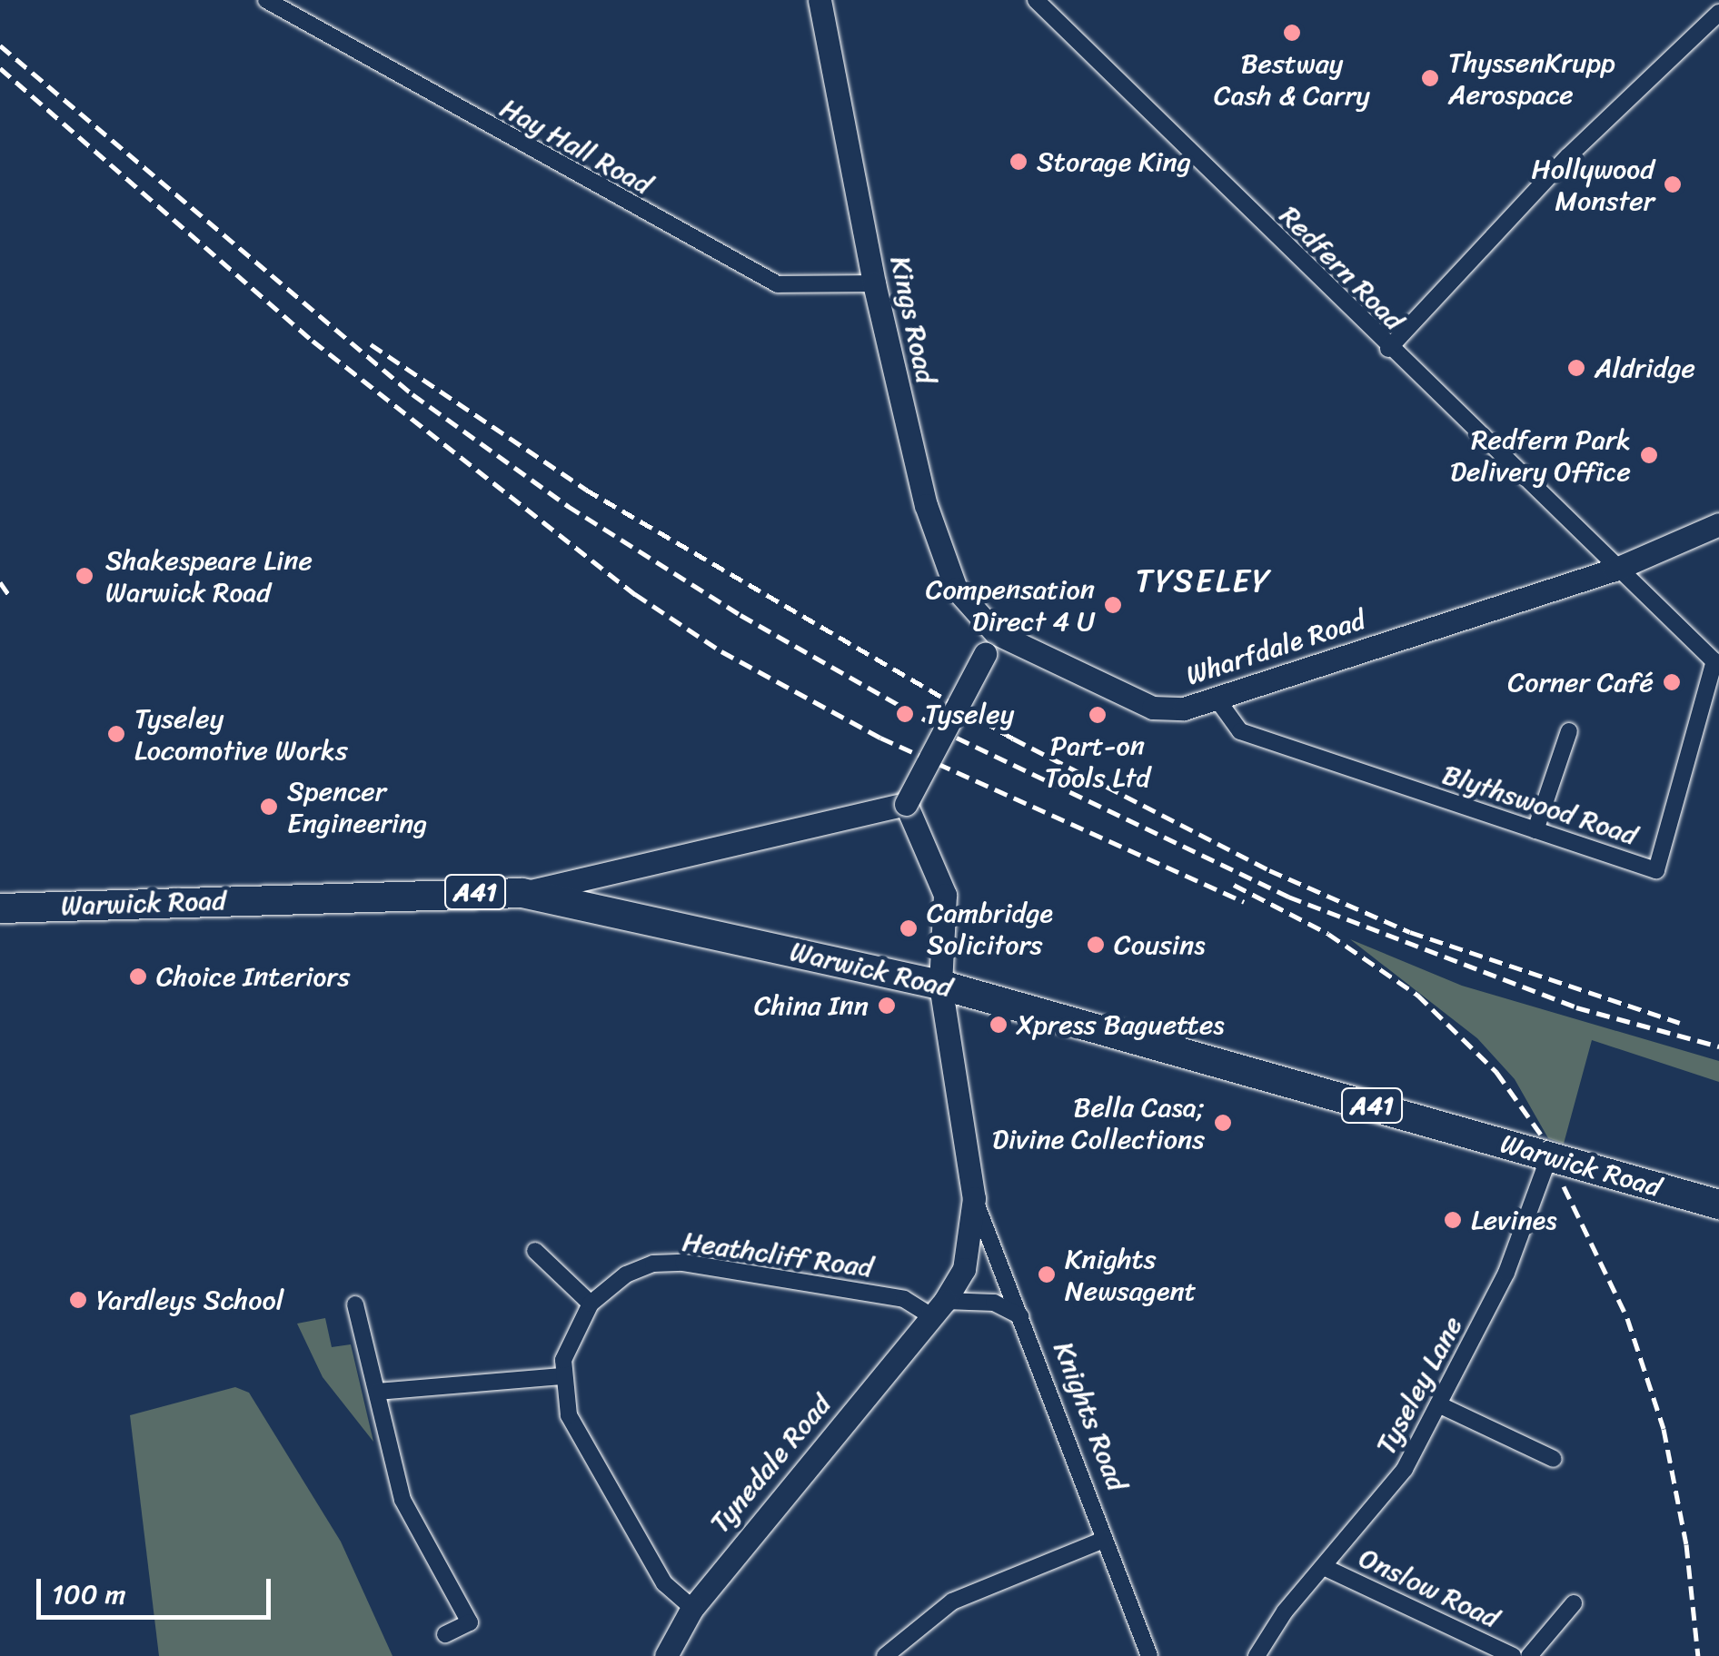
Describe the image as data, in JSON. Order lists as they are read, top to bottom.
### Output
{
  "streets": {
    "highway": ["A41", "Warwick Road"],
    "main road": [
      "Kings Road",
      "Wharfdale Road",
      "Knights Road",
      "Tynedale Road"
    ],
    "street": [
      "Hay Hall Road",
      "Redfern Road",
      "Blythswood Road",
      "Heathcliff Road",
      "Tyseley Lane",
      "Onslow Road"
    ]
  },
  "crossings": [
    ["Hay Hall Road", "Kings Road"],
    ["Redfern Road", "Wharfdale Road"],
    ["Redfern Road", "Blythswood Road"],
    ["Kings Road", "Wharfdale Road"],
    ["Wharfdale Road", "Blythswood Road"],
    ["Warwick Road", "Tyseley Lane"],
    ["Warwick Road", "Knights Road"],
    ["Heathcliff Road", "Knights Road"],
    ["Heathcliff Road", "Tynedale Road"],
    ["Tyseley Lane", "Onslow Road"],
    ["Knights Road", "Tynedale Road"]
  ],
  "districts": ["TYSELEY"],
  "places": [
    "Bestway Cash & Carry",
    "ThyssenKrupp Aerospace",
    "Storage King",
    "Hollywood Monster",
    "Aldridge",
    "Redfern Park Delivery Office",
    "Shakespeare Line Warwick Road",
    "Compensation Direct 4 U",
    "Corner Café",
    "Tyseley",
    "Part-on Tools Ltd",
    "Tyseley Locomotive Works",
    "Spencer Engineering",
    "Cambridge Solicitors",
    "Cousins",
    "Choice Interiors",
    "China Inn",
    "Xpress Baguettes",
    "Bella Casa; Divine Collections",
    "Levines",
    "Knights Newsagent",
    "Yardleys School"
  ],
  "scale_bar": "100 m"
}
